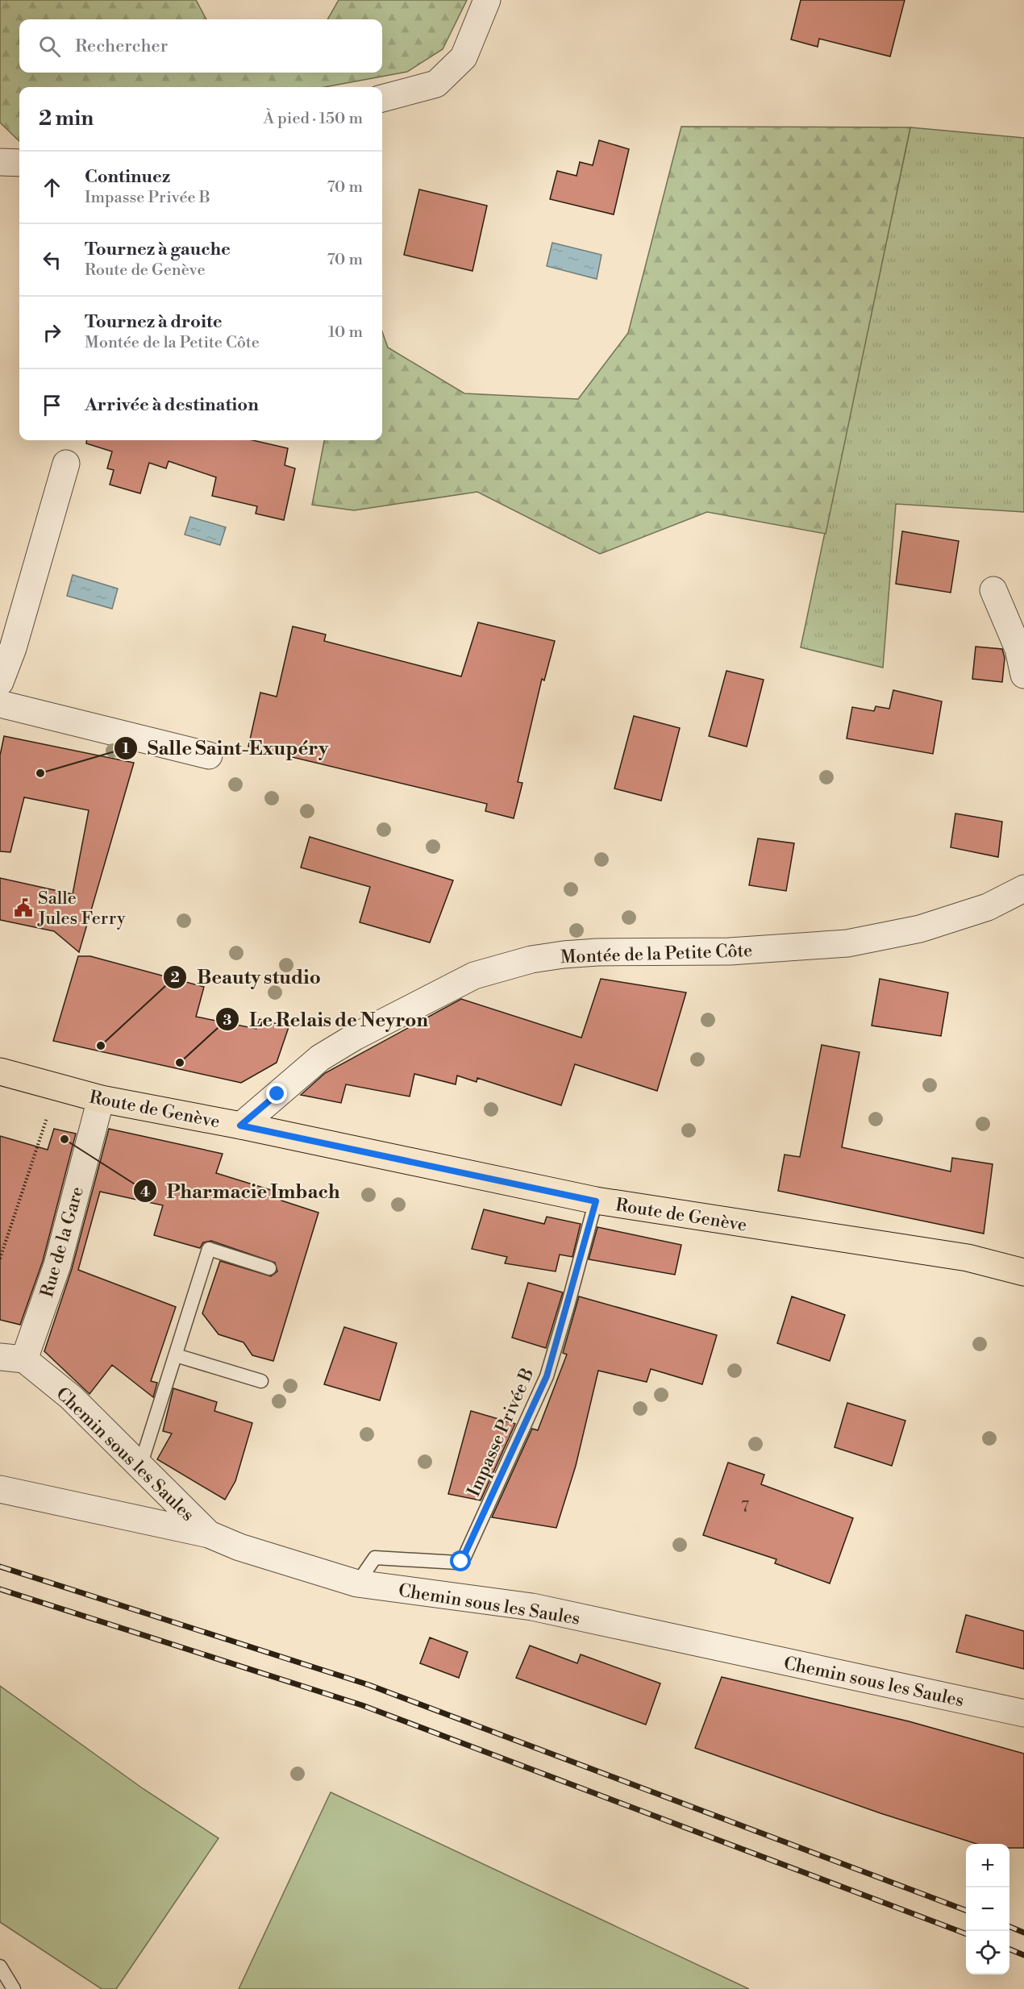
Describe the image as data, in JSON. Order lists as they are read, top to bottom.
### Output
{
  "streets": {
    "main road": ["Route de Genève"],
    "street": ["Montée de la Petite Côte", "Rue de la Gare", "Chemin sous les Saules"],
    "lane": ["Impasse Privée B"]
  },
  "crossings": [
    ["Montée de la Petite Côte", "Route de Genève"],
    ["Route de Genève", "Rue de la Gare"],
    ["Route de Genève", "Impasse Privée B"],
    ["Rue de la Gare", "Chemin sous les Saules"],
    ["Impasse Privée B", "Chemin sous les Saules"]
  ],
  "places": {
    "other": [
      "Salle Saint-Exupéry",
      "Beauty studio",
      "Le Relais de Neyron",
      "Pharmacie Imbach"
    ],
    "public building": ["Salle Jules Ferry"]
  },
  "house_numbers": ["7"],
  "page": {
    "search": "Rechercher",
    "heading": ["2 min", "À pied · 150 m"],
    "list": [
      ["Continuez", "Impasse Privée B", "70 m"],
      ["Tournez à gauche", "Route de Genève", "70 m"],
      ["Tournez à droite", "Montée de la Petite Côte", "10 m"],
      "Arrivée à destination"
    ],
    "map_buttons": ["+", "−"]
  }
}
